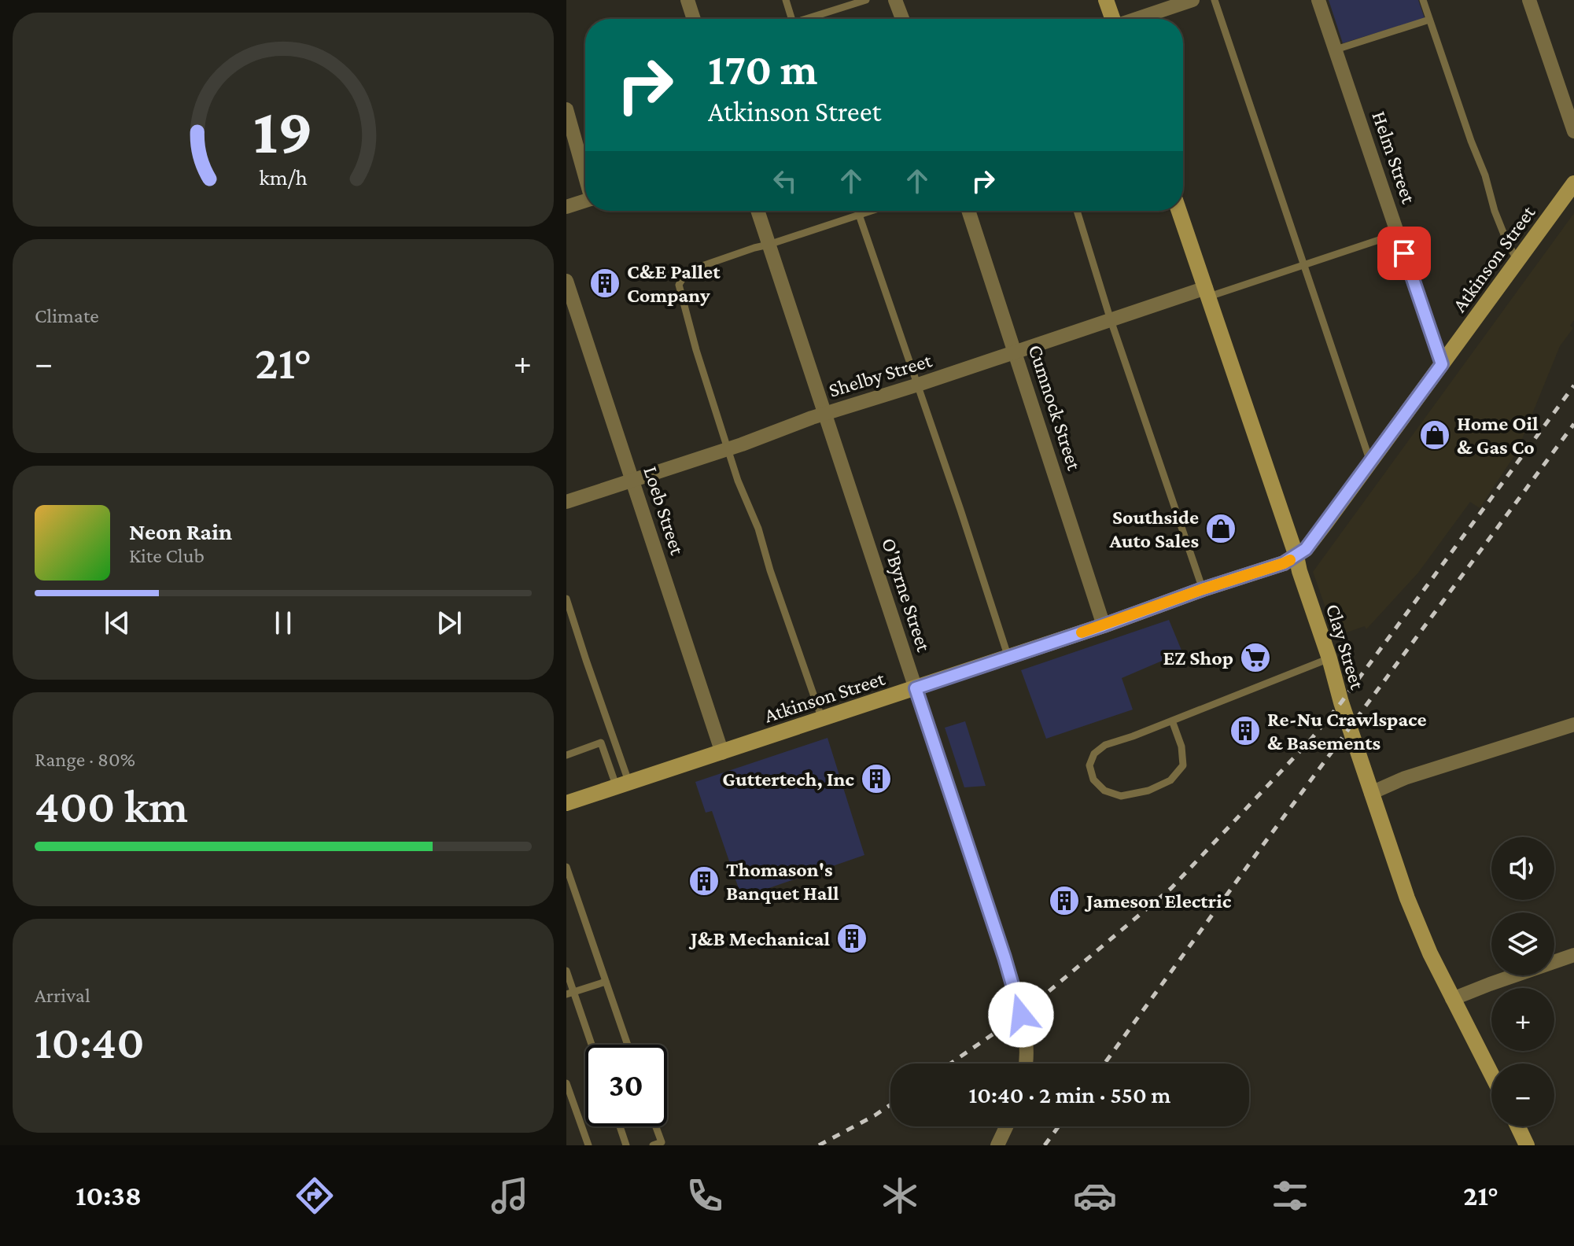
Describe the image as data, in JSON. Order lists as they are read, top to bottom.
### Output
{
  "streets": {
    "street": [
      "Helm Street",
      "Atkinson Street",
      "Shelby Street",
      "Cumnock Street",
      "Loeb Street",
      "O'Byrne Street",
      "Clay Street"
    ]
  },
  "crossings": [
    ["Helm Street", "Atkinson Street"],
    ["Atkinson Street", "Cumnock Street"],
    ["Atkinson Street", "Loeb Street"],
    ["Atkinson Street", "O'Byrne Street"],
    ["Atkinson Street", "Clay Street"],
    ["Shelby Street", "Cumnock Street"],
    ["Shelby Street", "Loeb Street"],
    ["Shelby Street", "O'Byrne Street"],
    ["Shelby Street", "Clay Street"]
  ],
  "places": {
    "building": [
      "C&E Pallet Company",
      "Re-Nu Crawlspace & Basements",
      "Guttertech, Inc",
      "Thomason's Banquet Hall",
      "Jameson Electric",
      "J&B Mechanical"
    ],
    "shop": ["Home Oil & Gas Co", "Southside Auto Sales"],
    "supermarket": ["EZ Shop"]
  },
  "page": {
    "turn": ["170 m", "Atkinson Street"],
    "tile": [
      "Climate",
      ["Range · 80%", "400 km"],
      ["Arrival", "10:40"]
    ],
    "heat": ["−", "21°", "+"],
    "song": ["Neon Rain", "Kite Club"],
    "map_buttons": ["+", "−"],
    "limit": "30",
    "trip": "10:40 · 2 min · 550 m",
    "tabs": ["10:38", "21°"],
    "gauge": ["19", "km/h"]
  }
}
